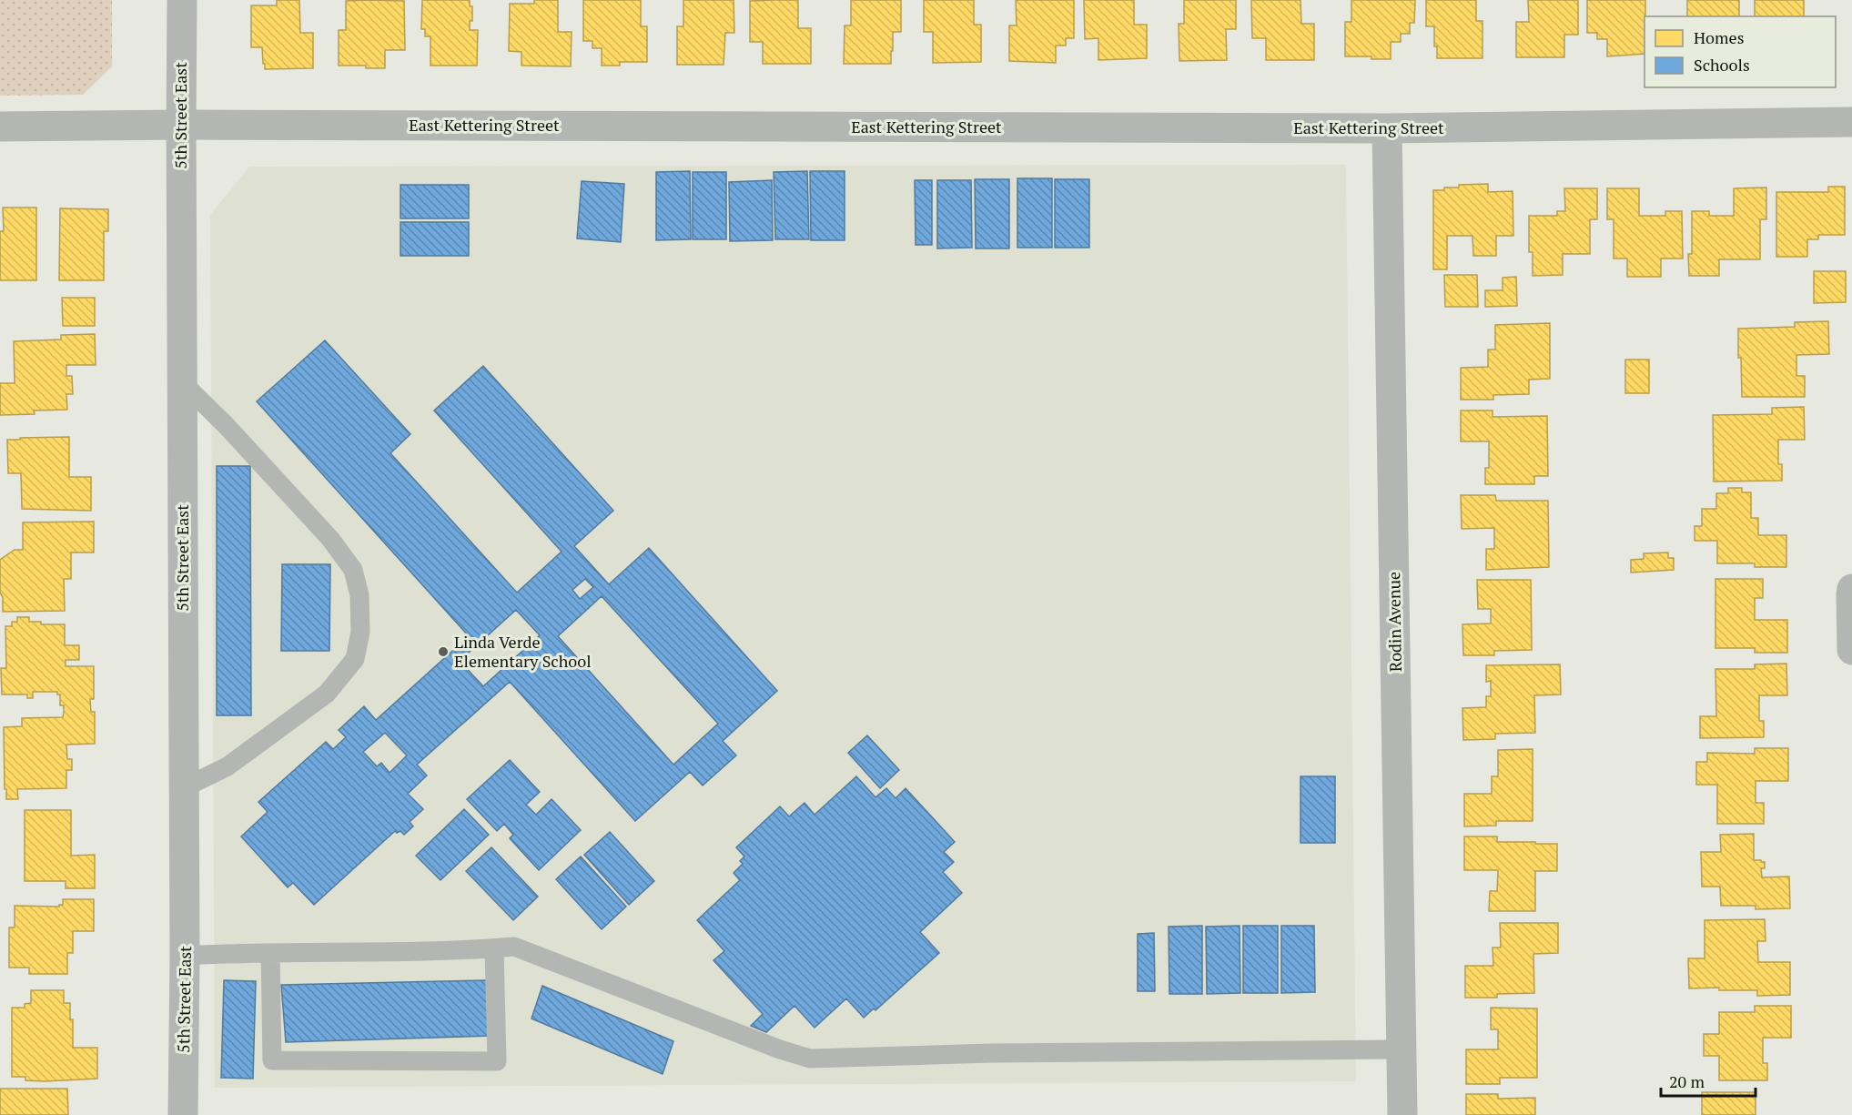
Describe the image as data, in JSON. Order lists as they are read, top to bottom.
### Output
{
  "streets": {
    "street": ["5th Street East", "East Kettering Street", "Rodin Avenue"]
  },
  "crossings": [
    ["5th Street East", "East Kettering Street"],
    ["East Kettering Street", "Rodin Avenue"]
  ],
  "places": ["Linda Verde Elementary School"],
  "legend": ["Homes", "Schools"],
  "scale_bar": "20 m"
}
